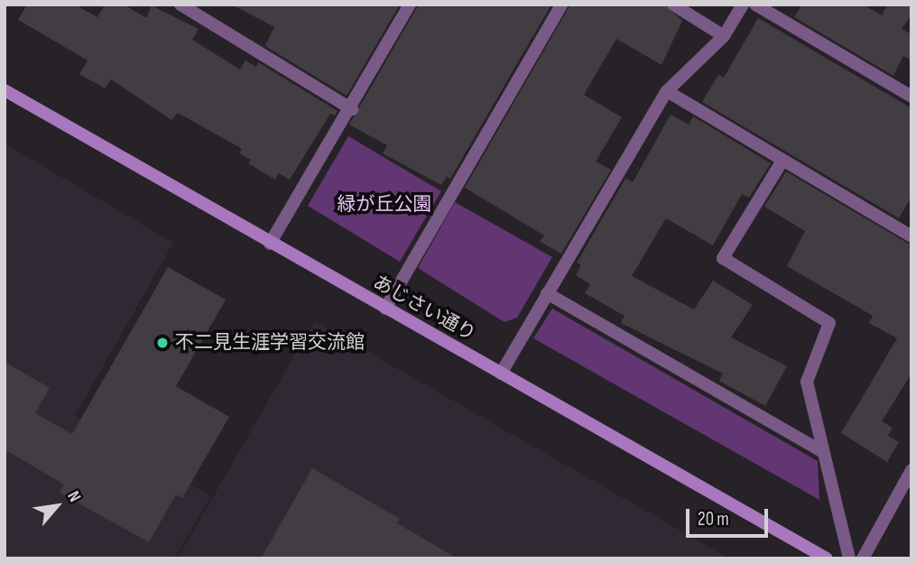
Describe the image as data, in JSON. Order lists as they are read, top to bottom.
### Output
{
  "streets": {
    "street": ["あじさい通り"]
  },
  "parks": ["緑が丘公園"],
  "places": ["不二見生涯学習交流館"],
  "scale_bar": "20 m",
  "north": "top right"
}
